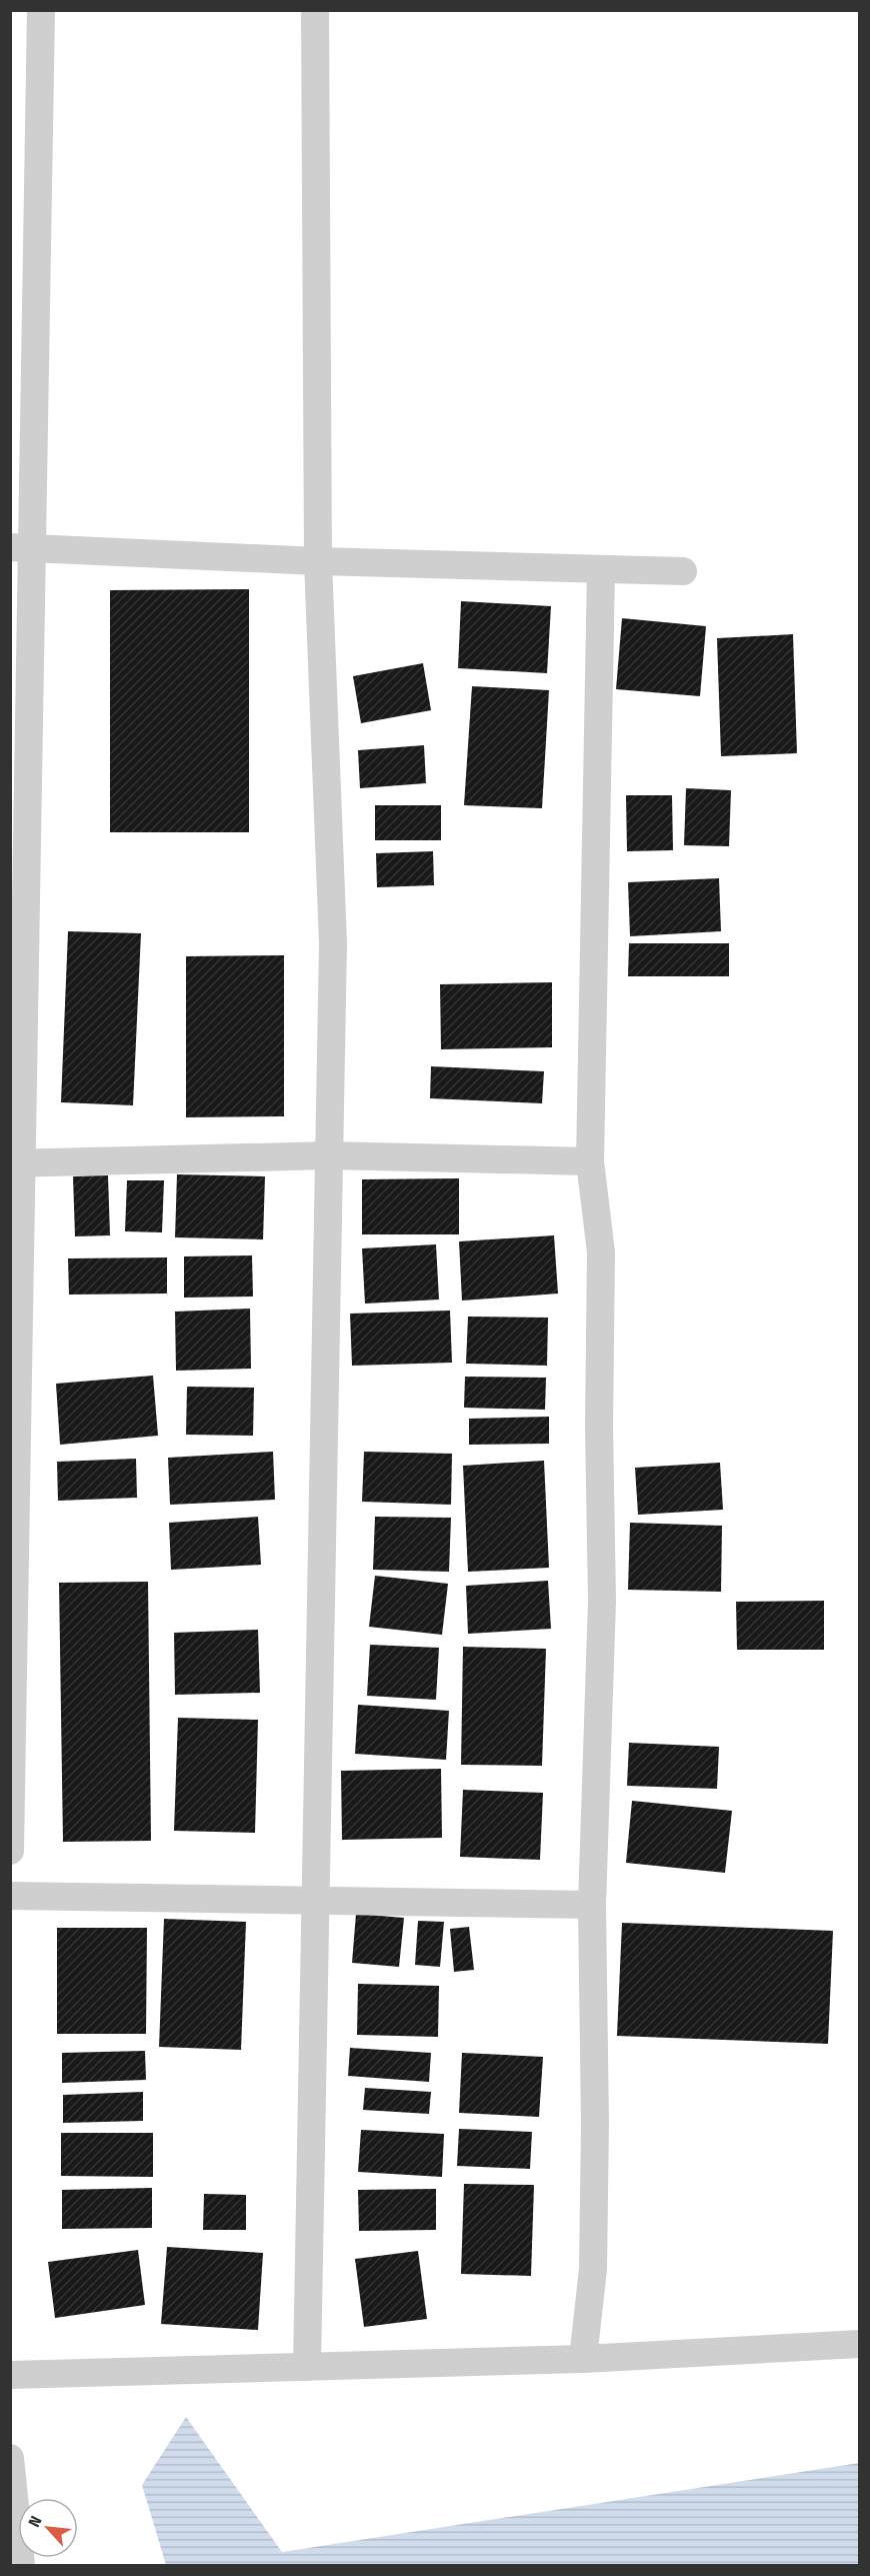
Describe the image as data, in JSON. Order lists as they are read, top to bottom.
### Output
{
  "north": "top left"
}
